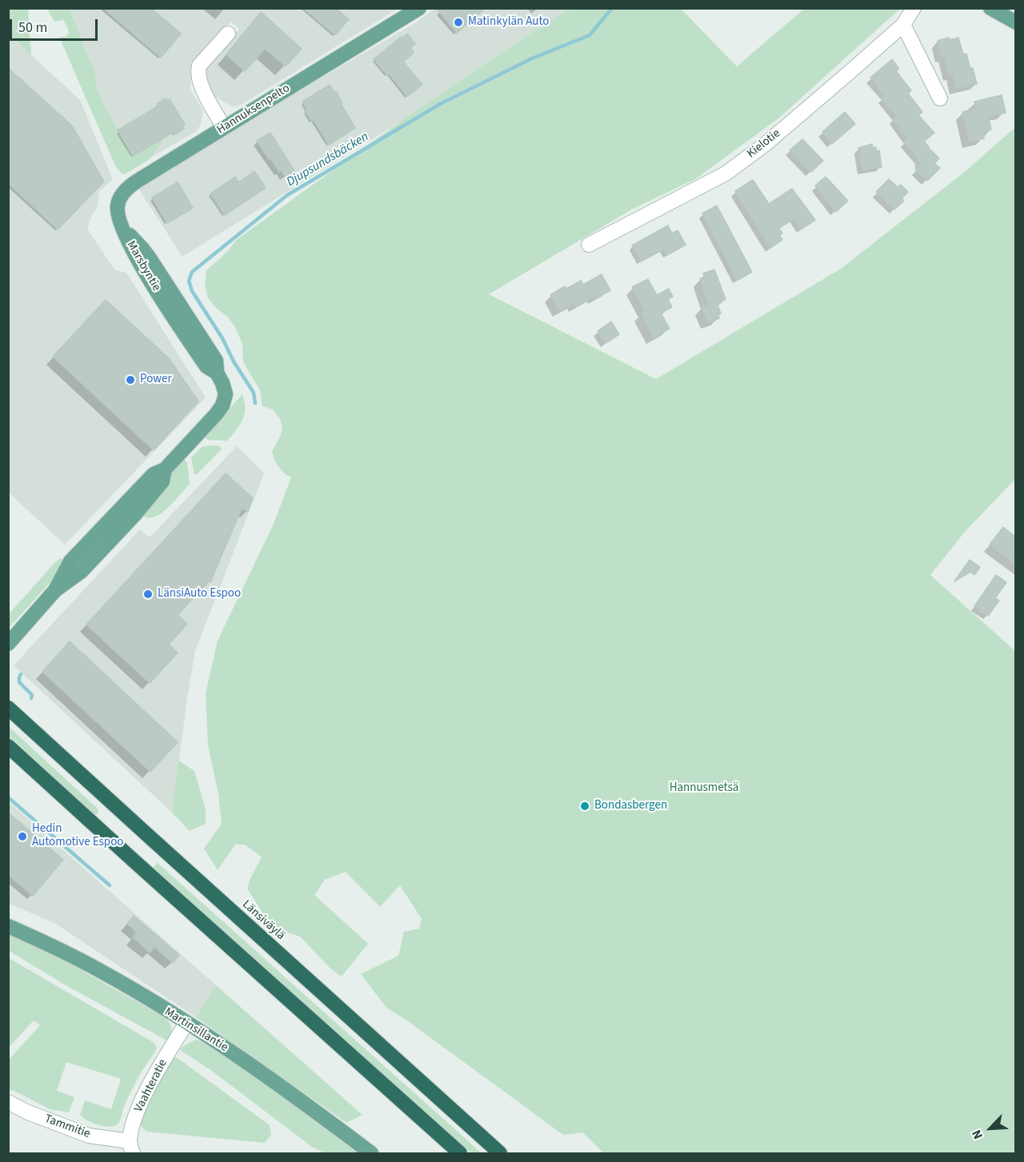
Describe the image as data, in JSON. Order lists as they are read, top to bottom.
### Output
{
  "streets": {
    "highway": ["Länsiväylä"],
    "main road": ["Hannuksenpelto", "Marsbyntie", "Martinsillantie"],
    "street": ["Kielotie", "Vaahteratie", "Tammitie"]
  },
  "crossings": [
    ["Hannuksenpelto", "Marsbyntie"],
    ["Martinsillantie", "Vaahteratie"],
    ["Vaahteratie", "Tammitie"]
  ],
  "water": ["Djupsundsbäcken"],
  "parks": ["Hannusmetsä"],
  "places": [
    "Matinkylän Auto",
    "Power",
    "LänsiAuto Espoo",
    "Bondasbergen",
    "Hedin Automotive Espoo"
  ],
  "scale_bar": "50 m",
  "north": "bottom left"
}
